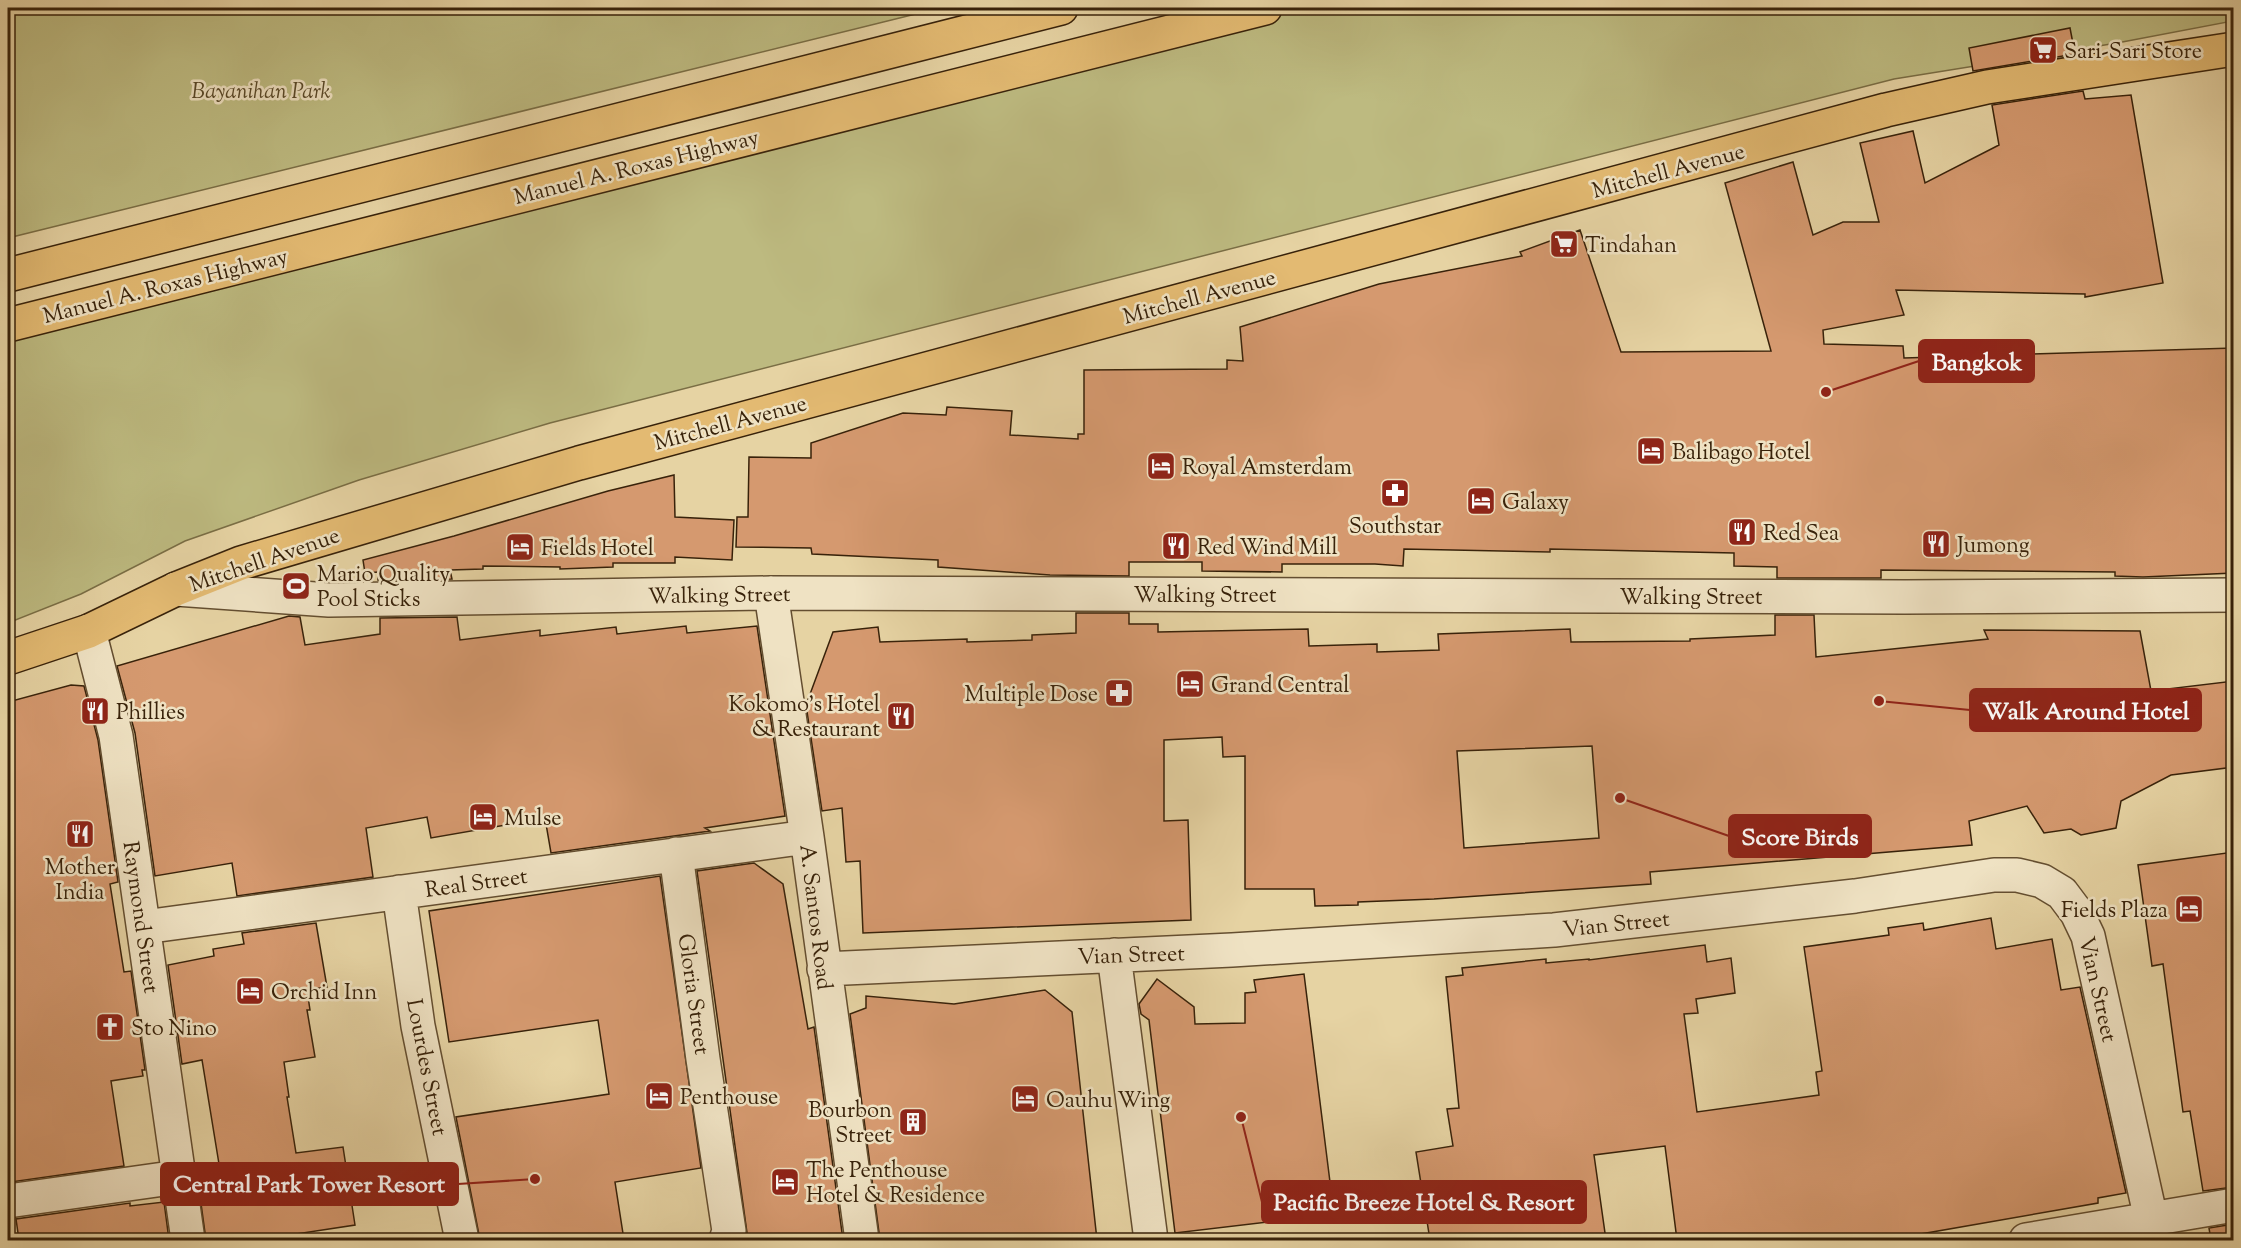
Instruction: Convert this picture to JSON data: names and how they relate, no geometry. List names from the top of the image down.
{
  "streets": {
    "main road": ["Manuel A. Roxas Highway", "Mitchell Avenue"],
    "street": [
      "Walking Street",
      "Real Street",
      "Raymond Street",
      "A. Santos Road",
      "Vian Street",
      "Gloria Street",
      "Lourdes Street"
    ]
  },
  "crossings": [
    ["Mitchell Avenue", "Walking Street"],
    ["Mitchell Avenue", "Raymond Street"],
    ["Walking Street", "A. Santos Road"],
    ["Real Street", "Raymond Street"],
    ["Real Street", "A. Santos Road"],
    ["Real Street", "Gloria Street"],
    ["Real Street", "Lourdes Street"],
    ["A. Santos Road", "Vian Street"]
  ],
  "parks": ["Bayanihan Park"],
  "places": {
    "supermarket": ["Sari-Sari Store", "Tindahan"],
    "other": [
      "Bangkok",
      "Walk Around Hotel",
      "Score Birds",
      "Pacific Breeze Hotel & Resort",
      "Central Park Tower Resort"
    ],
    "hotel": [
      "Balibago Hotel",
      "Royal Amsterdam",
      "Galaxy",
      "Fields Hotel",
      "Grand Central",
      "Mulse",
      "Fields Plaza",
      "Orchid Inn",
      "Penthouse",
      "Oauhu Wing",
      "The Penthouse Hotel & Residence"
    ],
    "pharmacy": ["Southstar", "Multiple Dose"],
    "restaurant": [
      "Red Sea",
      "Jumong",
      "Red Wind Mill",
      "Phillies",
      "Kokomo's Hotel & Restaurant",
      "Mother India"
    ],
    "sports": ["Mario Quality Pool Sticks"],
    "church": ["Sto Nino"],
    "building": ["Bourbon Street"]
  }
}
